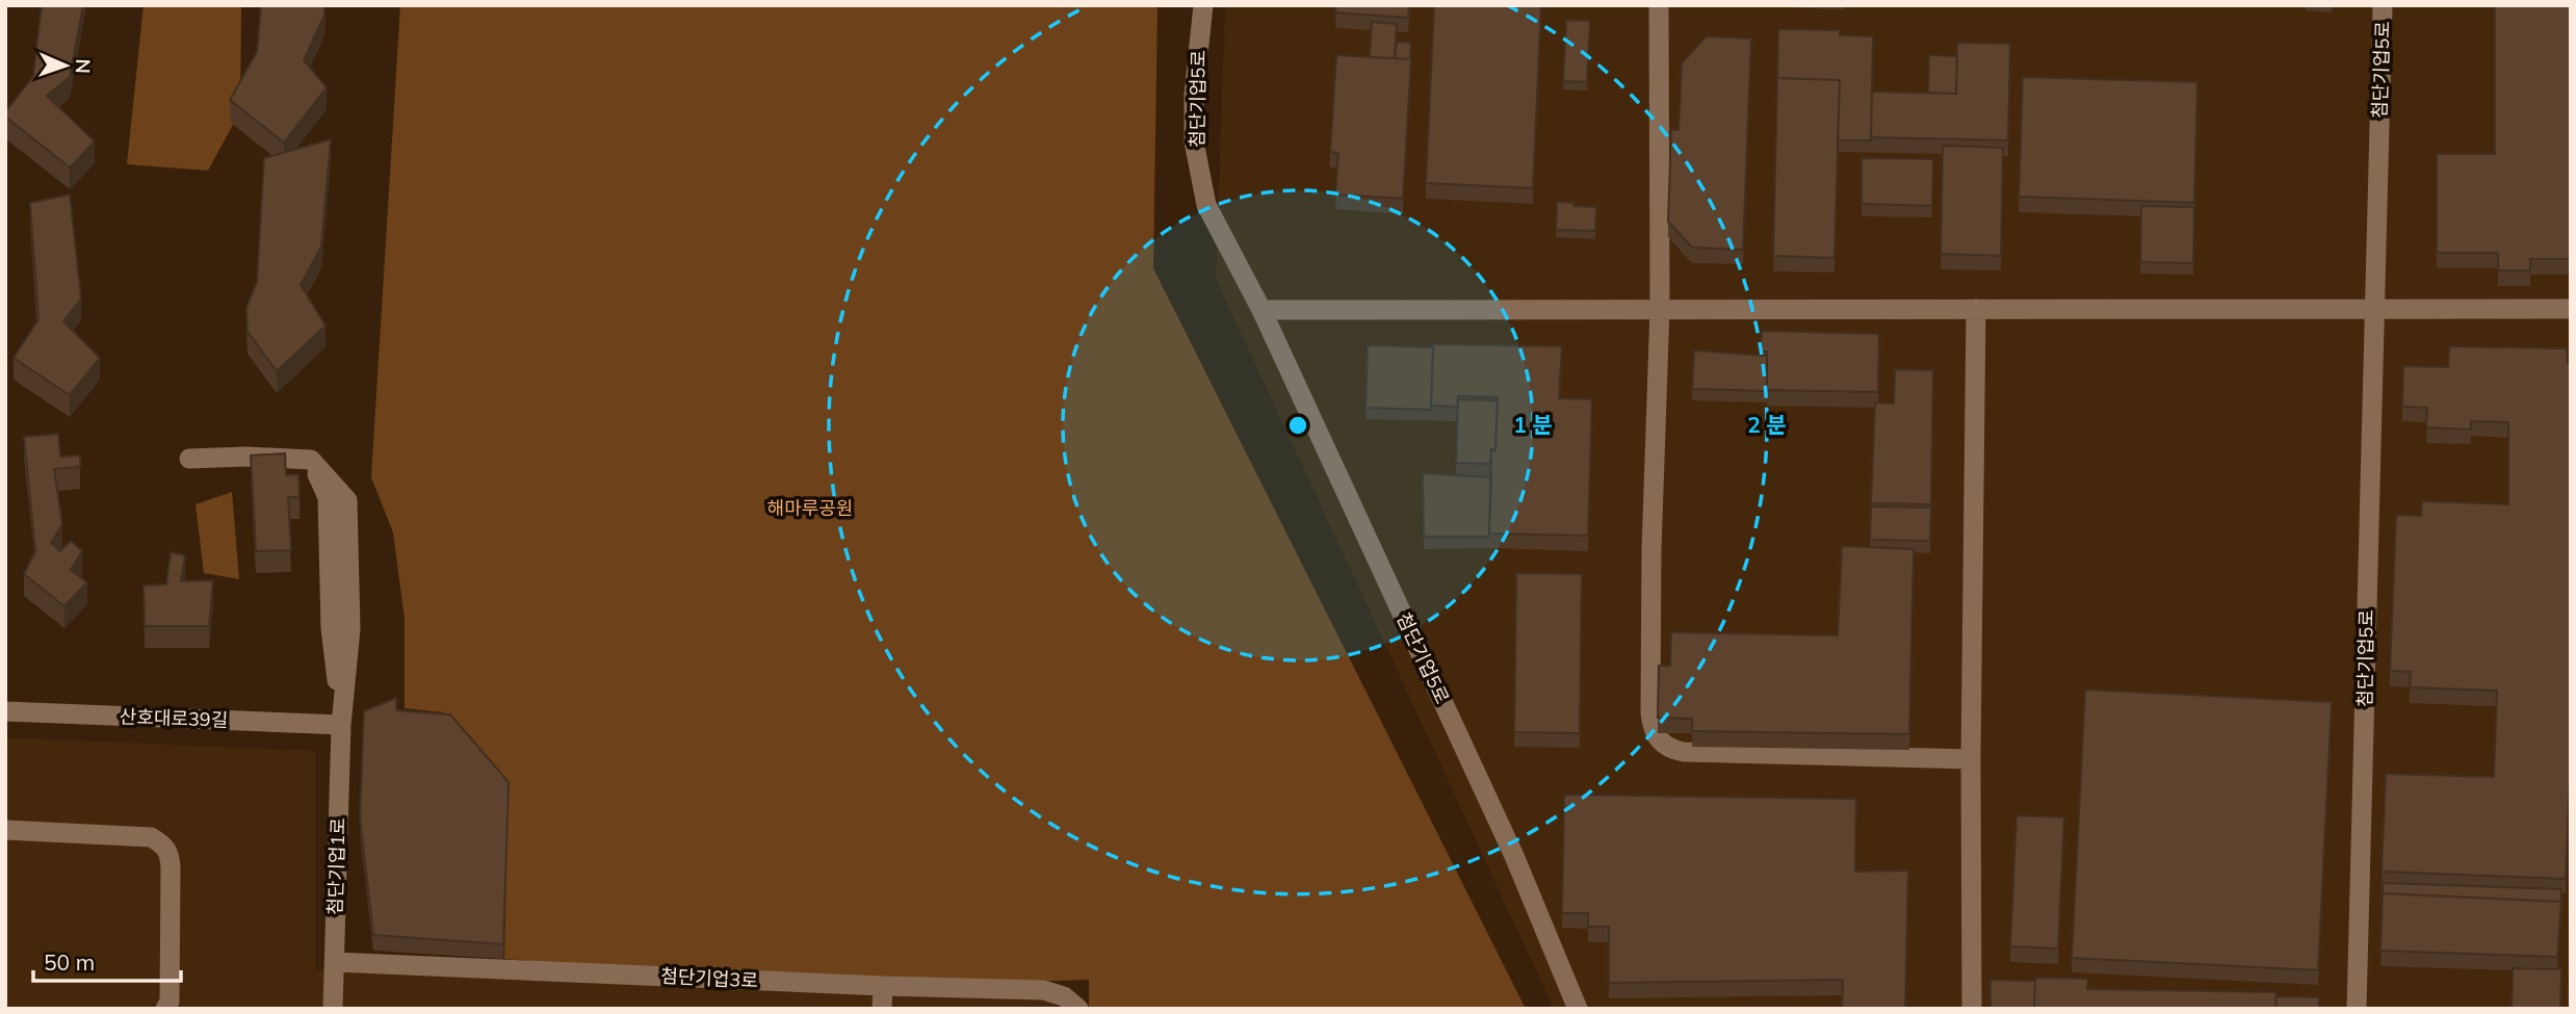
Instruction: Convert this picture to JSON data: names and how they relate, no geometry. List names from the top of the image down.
{
  "streets": {
    "street": [
      "첨단기업5로",
      "산호대로39길",
      "첨단기업1로",
      "첨단기업3로"
    ]
  },
  "crossings": [
    ["산호대로39길", "첨단기업1로"],
    ["첨단기업1로", "첨단기업3로"]
  ],
  "parks": ["해마루공원"],
  "scale_bar": "50 m",
  "north": "right",
  "rings": ["1 분", "2 분"]
}
